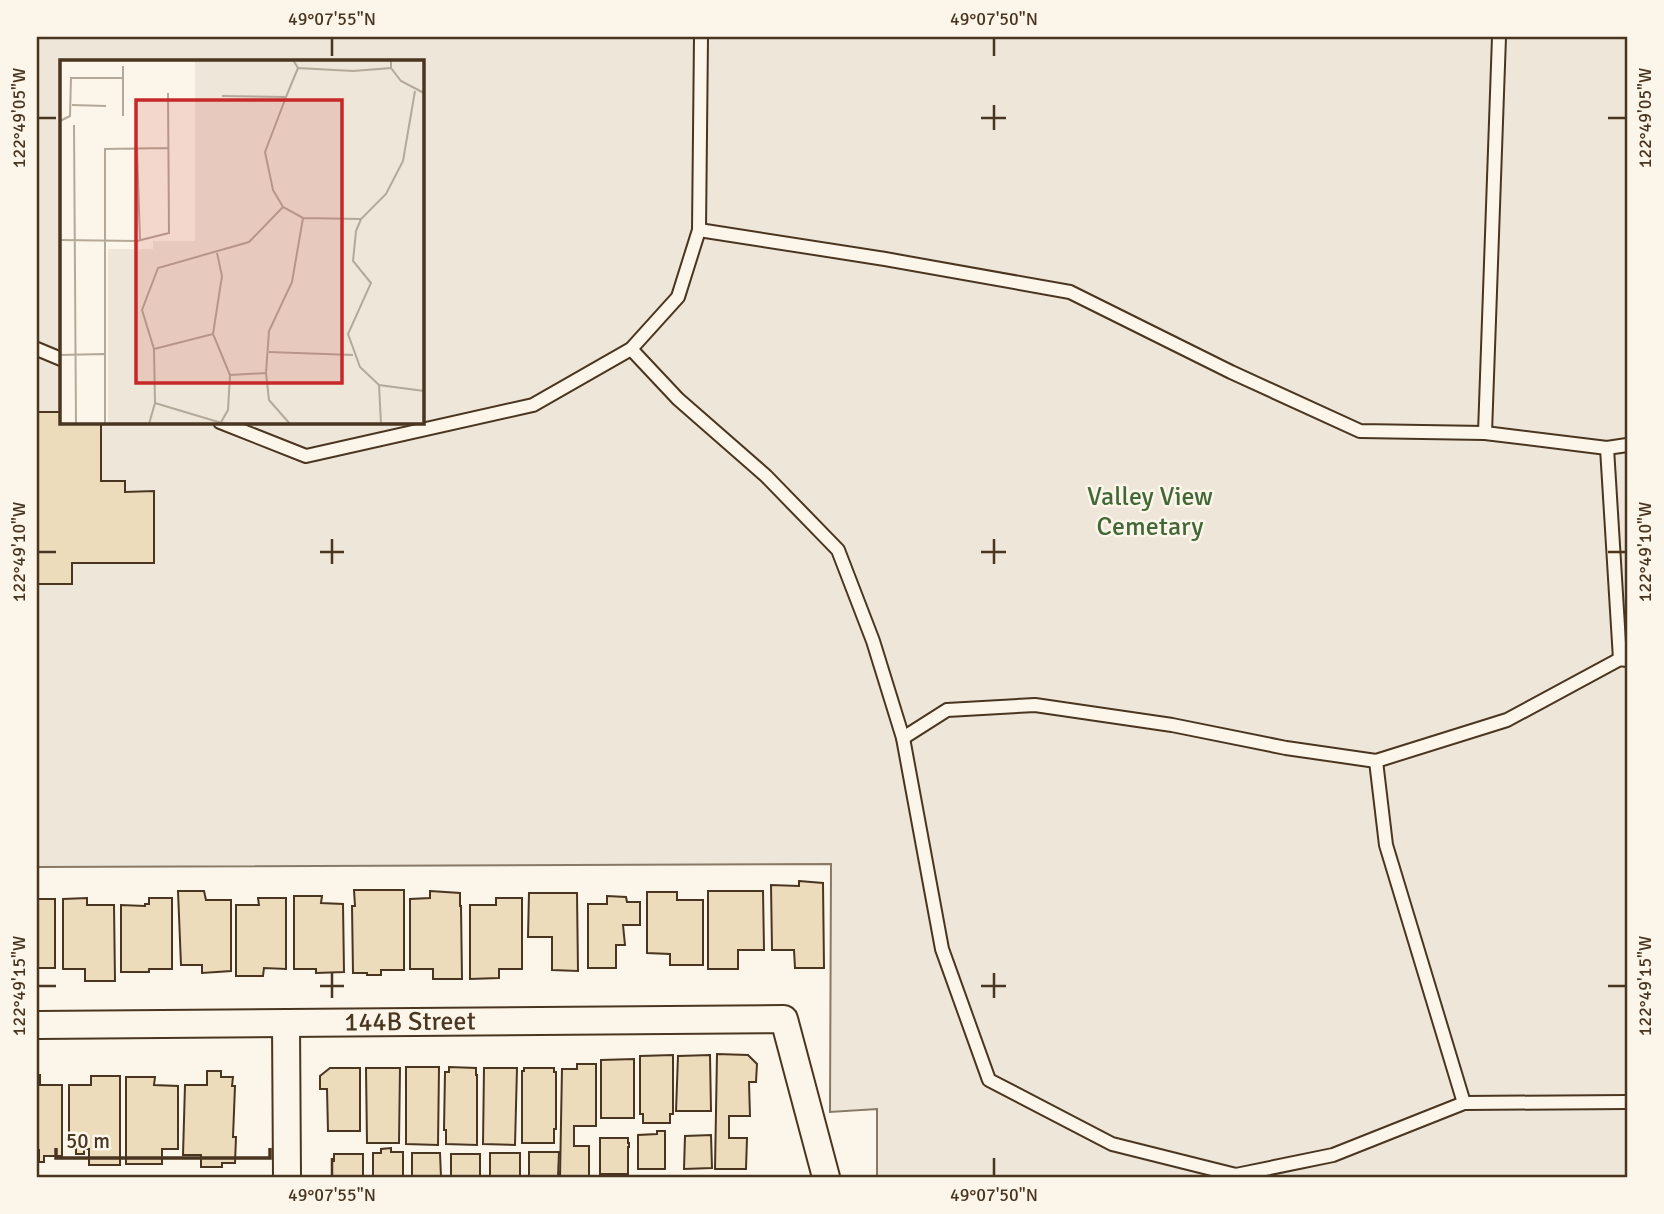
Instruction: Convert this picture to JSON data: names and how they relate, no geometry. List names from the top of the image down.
{
  "streets": {
    "street": ["144B Street"]
  },
  "parks": ["Valley View Cemetary"],
  "scale_bar": "50 m",
  "coordinates": [
    "49°07'55\"N",
    "49°07'50\"N",
    "122°49'05\"W",
    "122°49'10\"W",
    "122°49'15\"W"
  ]
}
